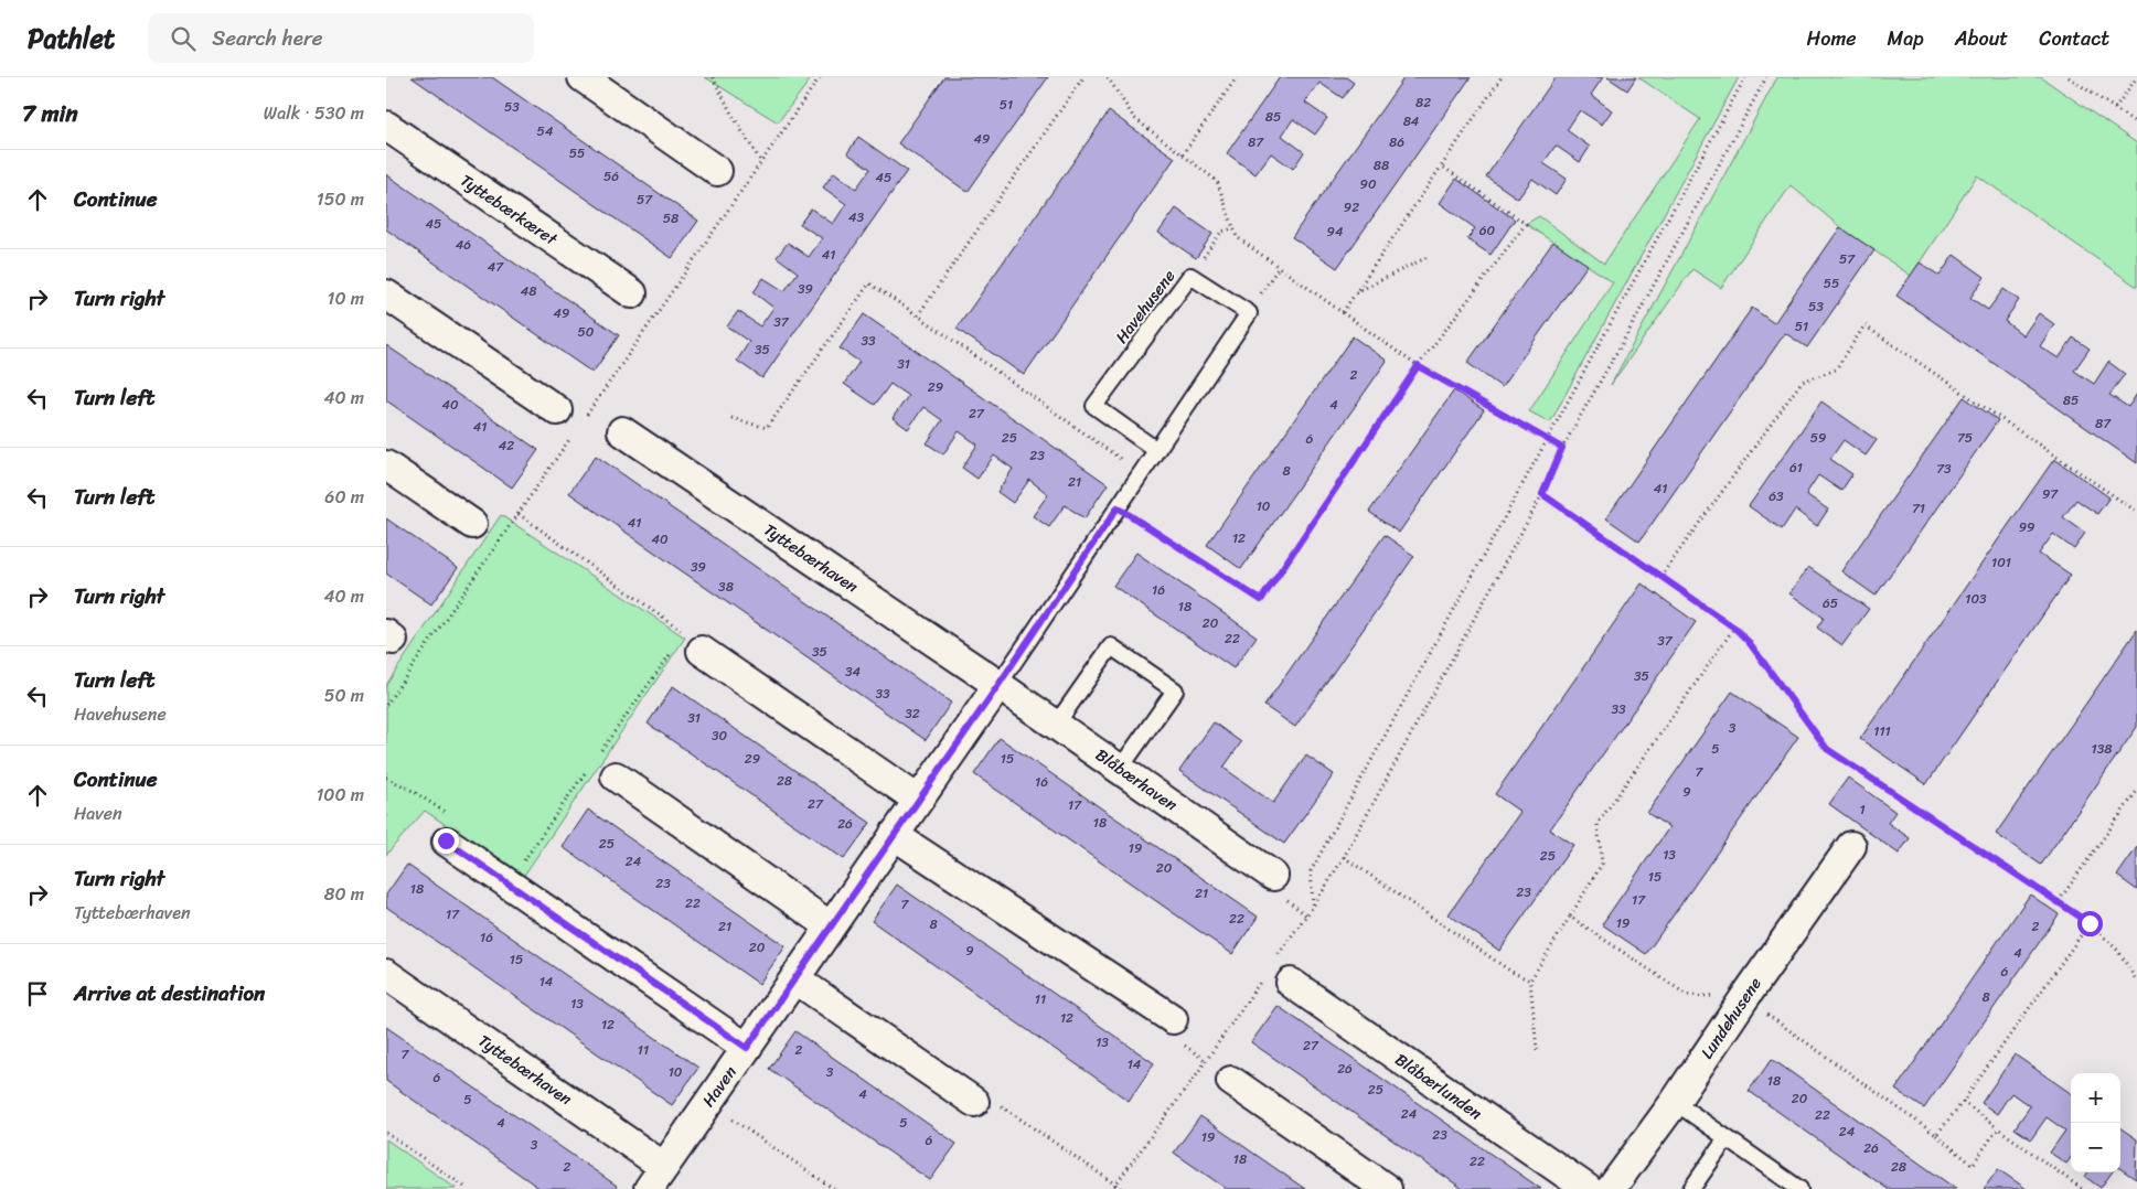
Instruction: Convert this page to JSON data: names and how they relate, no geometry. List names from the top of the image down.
{
  "streets": {
    "street": [
      "Tyttebærkæret",
      "Tyttebærhaven",
      "Blåbærhaven",
      "Lundehusene",
      "Haven",
      "Blåbærlunden"
    ],
    "lane": ["Havehusene"]
  },
  "crossings": [
    ["Tyttebærhaven", "Blåbærhaven"],
    ["Tyttebærhaven", "Haven"],
    ["Blåbærhaven", "Haven"]
  ],
  "house_numbers": [
    "82",
    "51",
    "53",
    "85",
    "84",
    "54",
    "49",
    "87",
    "86",
    "55",
    "88",
    "56",
    "45",
    "90",
    "57",
    "92",
    "43",
    "58",
    "45",
    "60",
    "94",
    "46",
    "41",
    "57",
    "47",
    "55",
    "39",
    "48",
    "53",
    "49",
    "37",
    "51",
    "50",
    "33",
    "35",
    "31",
    "2",
    "29",
    "85",
    "40",
    "4",
    "27",
    "87",
    "41",
    "25",
    "59",
    "75",
    "6",
    "42",
    "23",
    "61",
    "73",
    "8",
    "21",
    "41",
    "97",
    "63",
    "10",
    "71",
    "41",
    "99",
    "12",
    "40",
    "101",
    "39",
    "38",
    "16",
    "103",
    "65",
    "18",
    "20",
    "22",
    "37",
    "35",
    "34",
    "35",
    "33",
    "33",
    "32",
    "31",
    "3",
    "111",
    "30",
    "5",
    "138",
    "29",
    "15",
    "7",
    "28",
    "16",
    "9",
    "27",
    "17",
    "1",
    "18",
    "26",
    "25",
    "19",
    "13",
    "25",
    "24",
    "20",
    "15",
    "23",
    "18",
    "23",
    "21",
    "17",
    "22",
    "7",
    "17",
    "22",
    "19",
    "8",
    "21",
    "2",
    "16",
    "20",
    "9",
    "4",
    "15",
    "6",
    "14",
    "8",
    "11",
    "13",
    "12",
    "12",
    "13",
    "27",
    "11",
    "2",
    "7",
    "14",
    "26",
    "10",
    "3",
    "6",
    "18",
    "25",
    "4",
    "20",
    "5",
    "24",
    "22",
    "4",
    "5",
    "24",
    "23",
    "19",
    "6",
    "3",
    "26",
    "18",
    "22",
    "2",
    "28"
  ],
  "page": {
    "header": "Pathlet",
    "search": "Search here",
    "nav": [
      "Home",
      "Map",
      "About",
      "Contact"
    ],
    "heading": ["7 min", "Walk · 530 m"],
    "list": [
      ["Continue", "150 m"],
      ["Turn right", "10 m"],
      ["Turn left", "40 m"],
      ["Turn left", "60 m"],
      ["Turn right", "40 m"],
      ["Turn left", "Havehusene", "50 m"],
      ["Continue", "Haven", "100 m"],
      ["Turn right", "Tyttebærhaven", "80 m"],
      "Arrive at destination"
    ],
    "map_buttons": ["+", "−"]
  }
}
